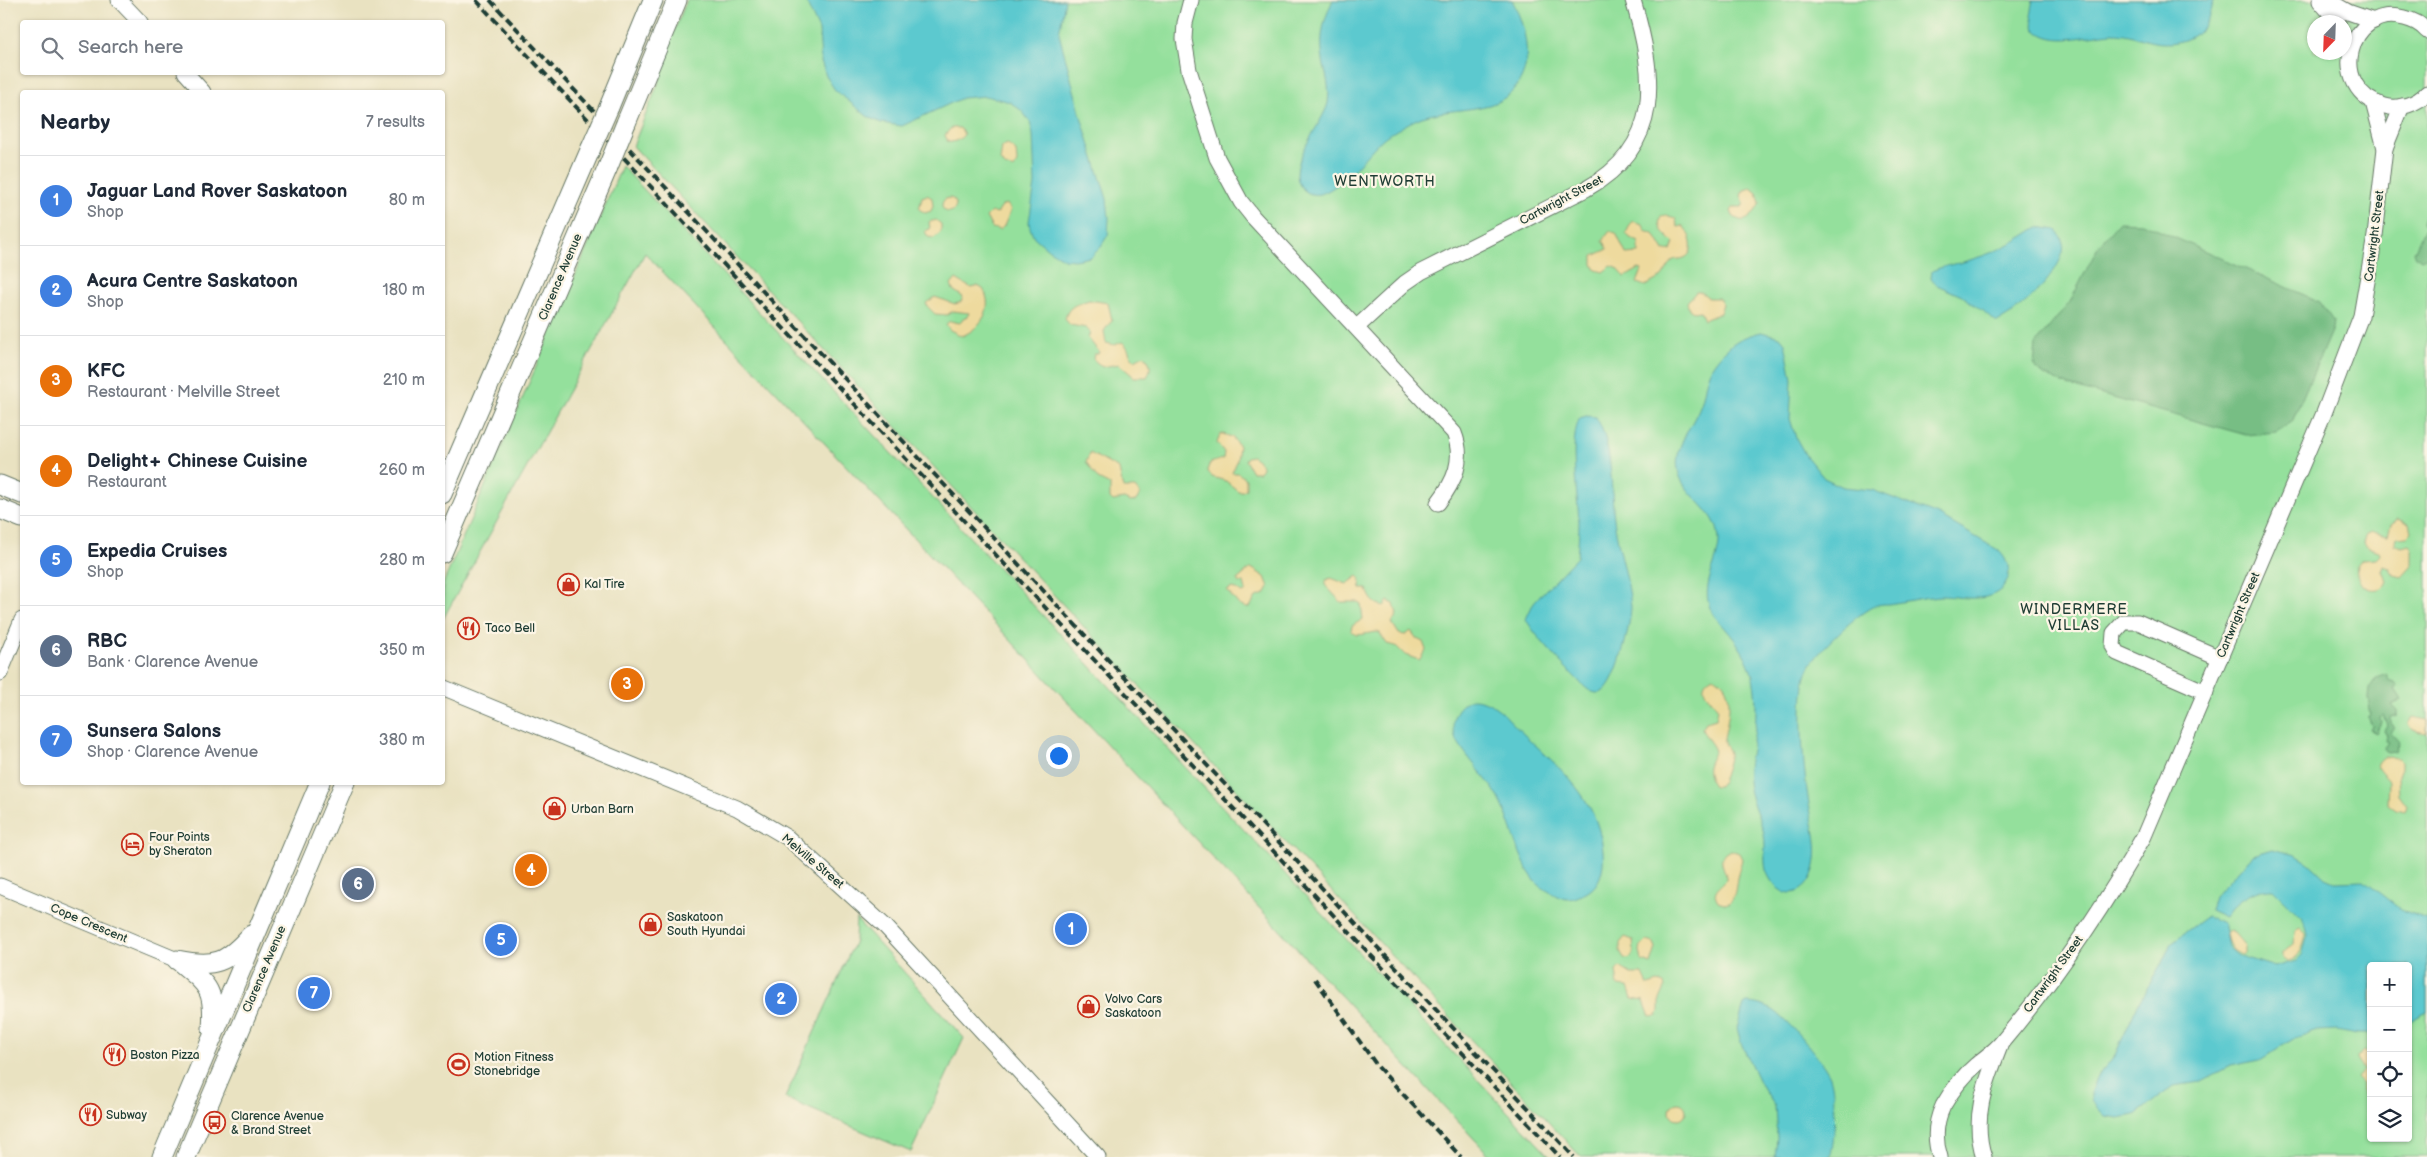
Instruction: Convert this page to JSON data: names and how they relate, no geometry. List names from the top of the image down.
{
  "streets": {
    "main road": ["Clarence Avenue"],
    "street": ["Cartwright Street", "Melville Street", "Cope Crescent"]
  },
  "districts": ["WENTWORTH", "WINDERMERE VILLAS"],
  "places": {
    "shop": [
      "Kal Tire",
      "Urban Barn",
      "Saskatoon South Hyundai",
      "Volvo Cars Saskatoon"
    ],
    "restaurant": ["Taco Bell", "Boston Pizza", "Subway"],
    "hotel": ["Four Points by Sheraton"],
    "sports": ["Motion Fitness Stonebridge"],
    "bus stop": ["Clarence Avenue & Brand Street"]
  },
  "north": "bottom left",
  "page": {
    "search": "Search here",
    "heading": ["Nearby", "7 results"],
    "list": [
      {
        "mark": "1",
        "name": "Jaguar Land Rover Saskatoon",
        "note": "Shop",
        "value": "80 m"
      },
      {
        "mark": "2",
        "name": "Acura Centre Saskatoon",
        "note": "Shop",
        "value": "180 m"
      },
      {
        "mark": "3",
        "name": "KFC",
        "note": "Restaurant · Melville Street",
        "value": "210 m"
      },
      {
        "mark": "4",
        "name": "Delight+ Chinese Cuisine",
        "note": "Restaurant",
        "value": "260 m"
      },
      {
        "mark": "5",
        "name": "Expedia Cruises",
        "note": "Shop",
        "value": "280 m"
      },
      {
        "mark": "6",
        "name": "RBC",
        "note": "Bank · Clarence Avenue",
        "value": "350 m"
      },
      {
        "mark": "7",
        "name": "Sunsera Salons",
        "note": "Shop · Clarence Avenue",
        "value": "380 m"
      }
    ],
    "pins": [
      "3",
      "4",
      "6",
      "1",
      "5",
      "7",
      "2"
    ],
    "map_buttons": ["+", "−"]
  }
}
